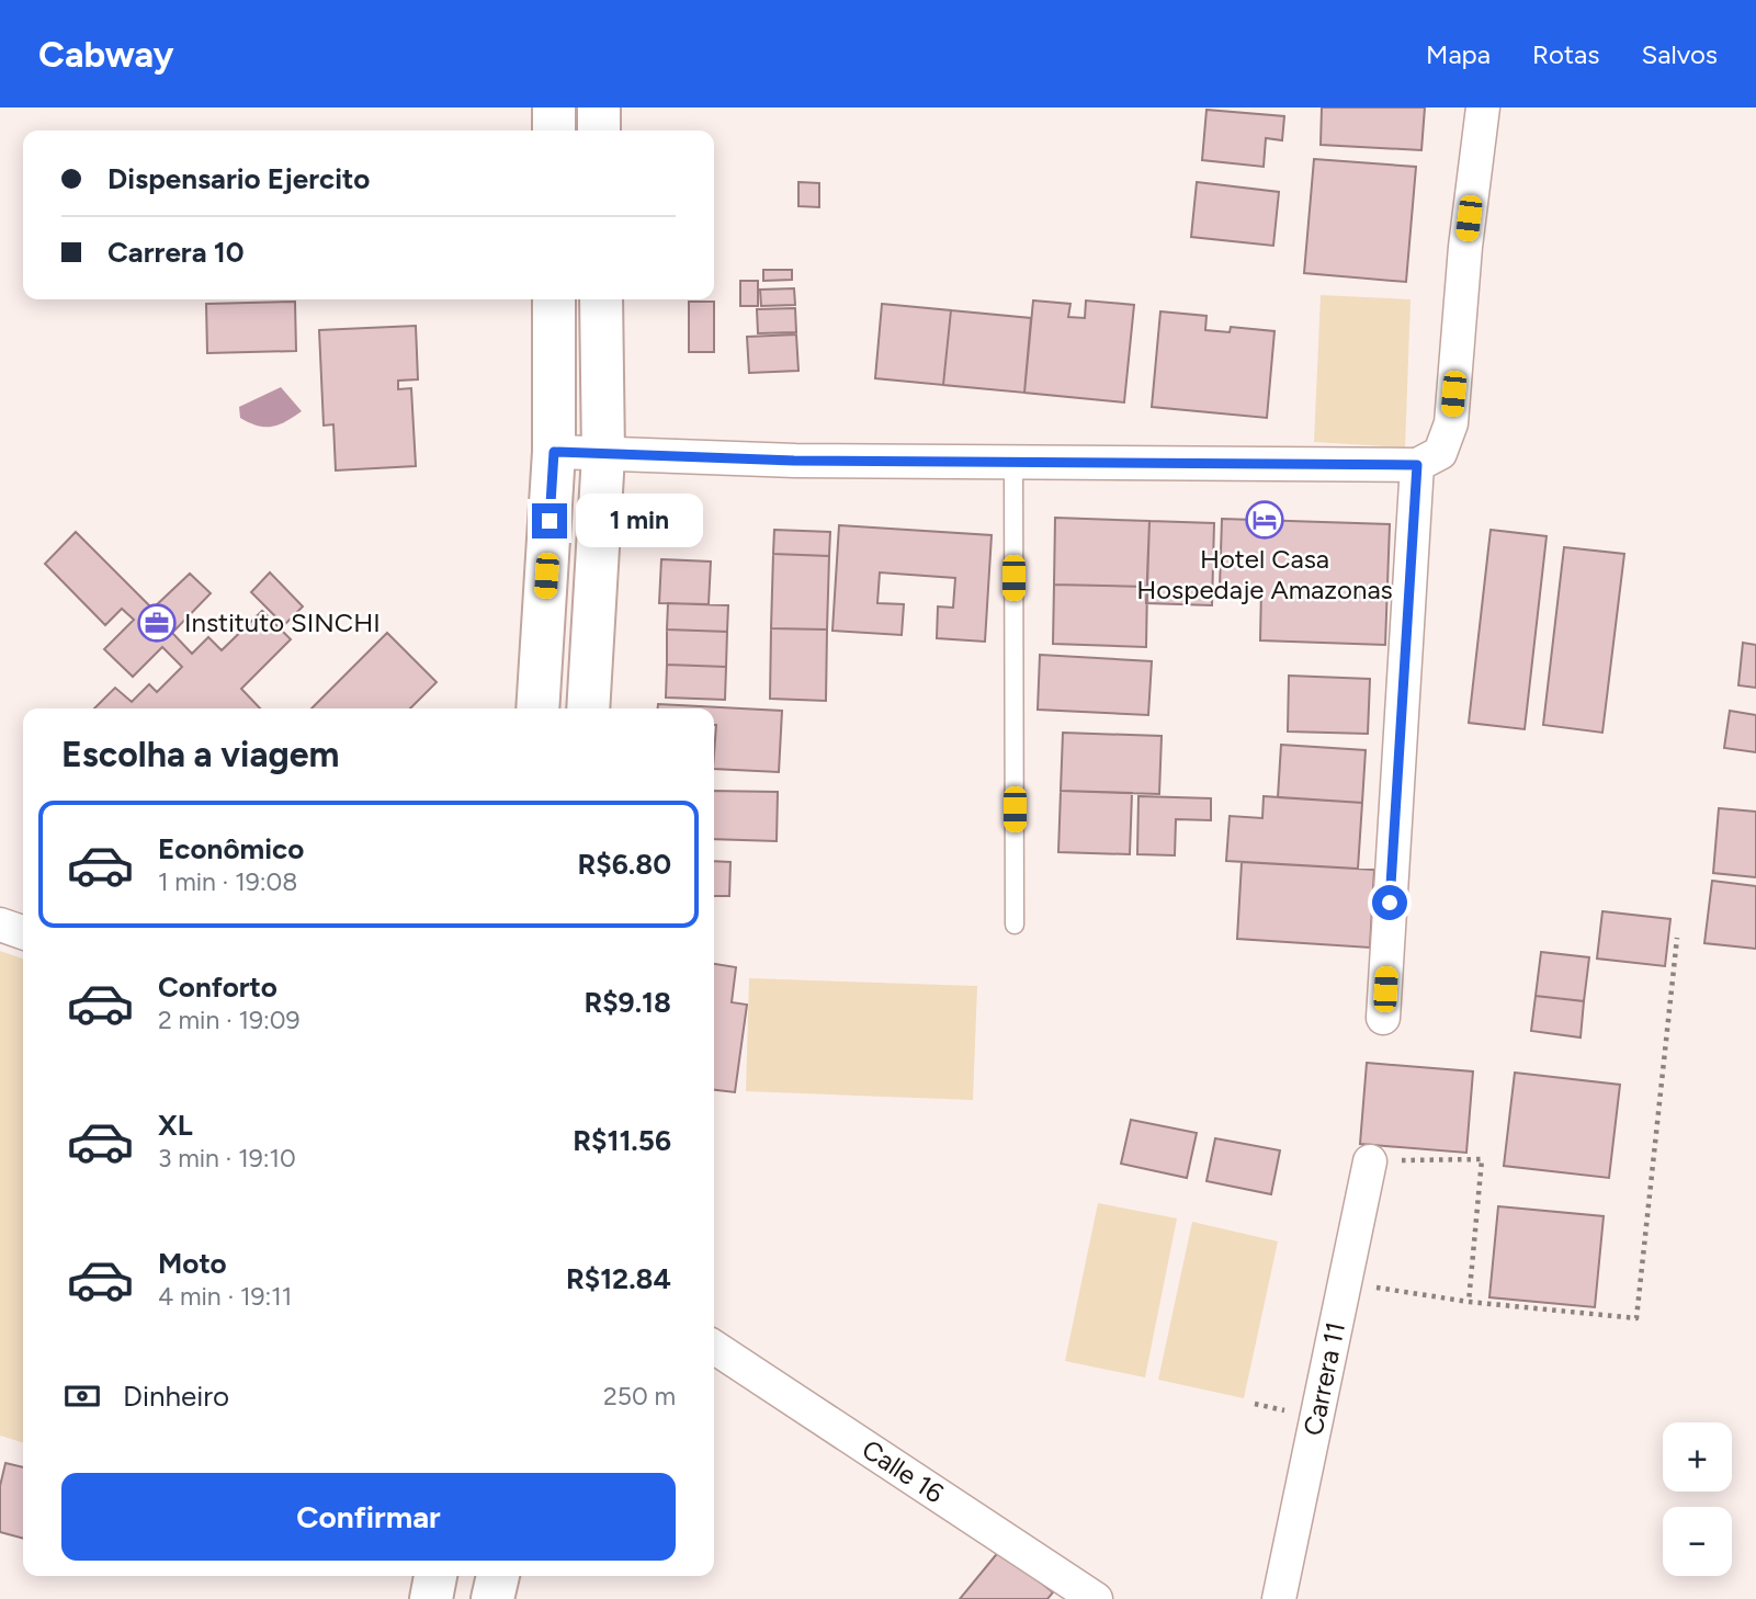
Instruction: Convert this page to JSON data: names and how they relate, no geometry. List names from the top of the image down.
{
  "streets": {
    "street": ["Carrera 11", "Calle 16"]
  },
  "places": {
    "hotel": ["Hotel Casa Hospedaje Amazonas"],
    "office": ["Instituto SINCHI"]
  },
  "page": {
    "header": "Cabway",
    "nav": ["Mapa", "Rotas", "Salvos"],
    "banner": ["Dispensario Ejercito", "Carrera 10"],
    "bubble": "1 min",
    "heading": "Escolha a viagem",
    "list": [
      {
        "name": "Econômico",
        "note": "1 min · 19:08",
        "value": "R$6.80"
      },
      {
        "name": "Conforto",
        "note": "2 min · 19:09",
        "value": "R$9.18"
      },
      {
        "name": "XL",
        "note": "3 min · 19:10",
        "value": "R$11.56"
      },
      {
        "name": "Moto",
        "note": "4 min · 19:11",
        "value": "R$12.84"
      }
    ],
    "pay": ["Dinheiro", "250 m"],
    "map_buttons": ["+", "−"],
    "buttons": "Confirmar"
  }
}
